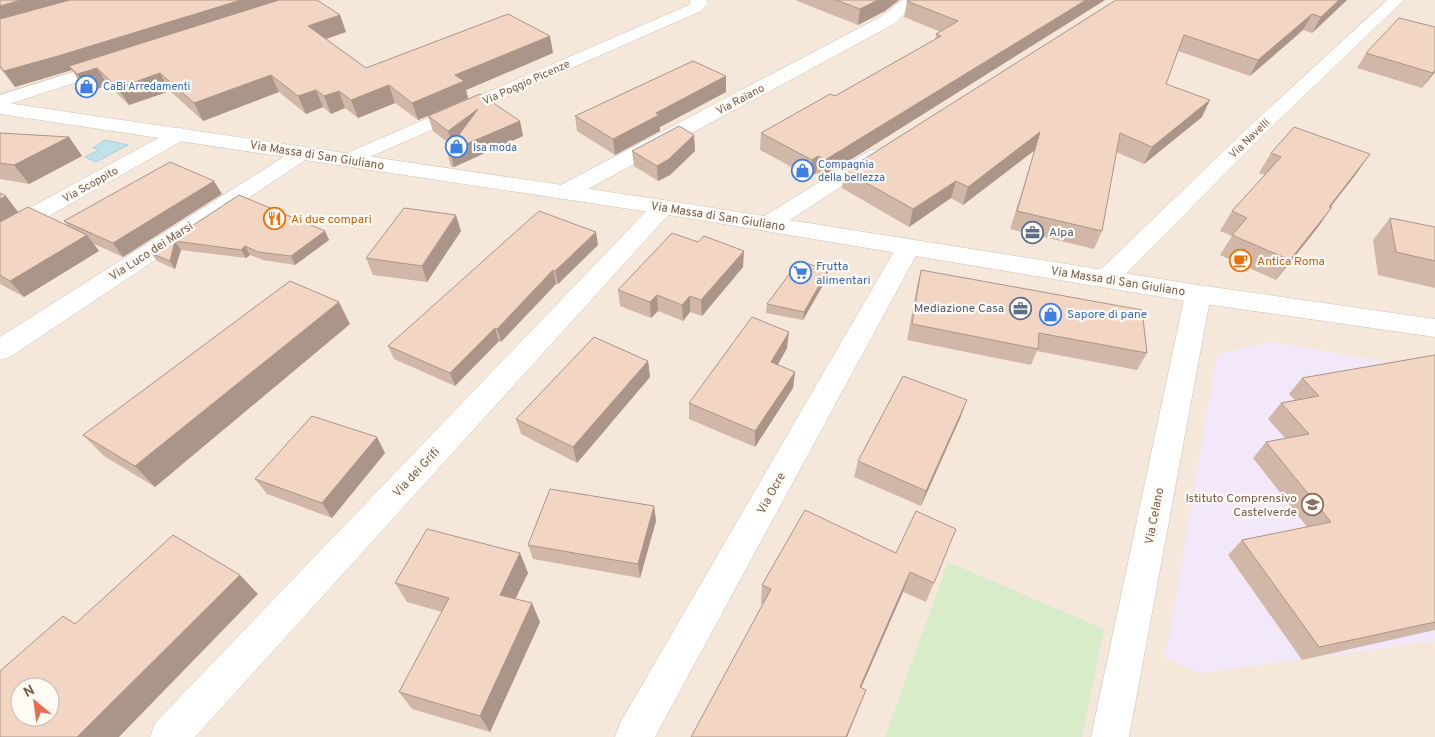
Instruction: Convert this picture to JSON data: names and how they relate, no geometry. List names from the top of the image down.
{
  "streets": {
    "street": [
      "Via Poggio Picenze",
      "Via Raiano",
      "Via Navelli",
      "Via Massa di San Giuliano",
      "Via Scoppito",
      "Via Luco dei Marsi",
      "Via dei Grifi",
      "Via Ocre",
      "Via Celano"
    ]
  },
  "crossings": [
    ["Via Poggio Picenze", "Via Massa di San Giuliano"],
    ["Via Raiano", "Via Massa di San Giuliano"],
    ["Via Navelli", "Via Massa di San Giuliano"],
    ["Via Massa di San Giuliano", "Via Scoppito"],
    ["Via Massa di San Giuliano", "Via Luco dei Marsi"],
    ["Via Massa di San Giuliano", "Via dei Grifi"],
    ["Via Massa di San Giuliano", "Via Ocre"],
    ["Via Massa di San Giuliano", "Via Celano"]
  ],
  "places": {
    "shop": [
      "CaBi Arredamenti",
      "Isa moda",
      "Compagnia della bellezza",
      "Sapore di pane"
    ],
    "restaurant": ["Ai due compari"],
    "office": ["Alpa", "Mediazione Casa"],
    "cafe": ["Antica Roma"],
    "supermarket": ["Frutta alimentari"],
    "school or university": ["Istituto Comprensivo Castelverde"]
  },
  "north": "top left"
}
